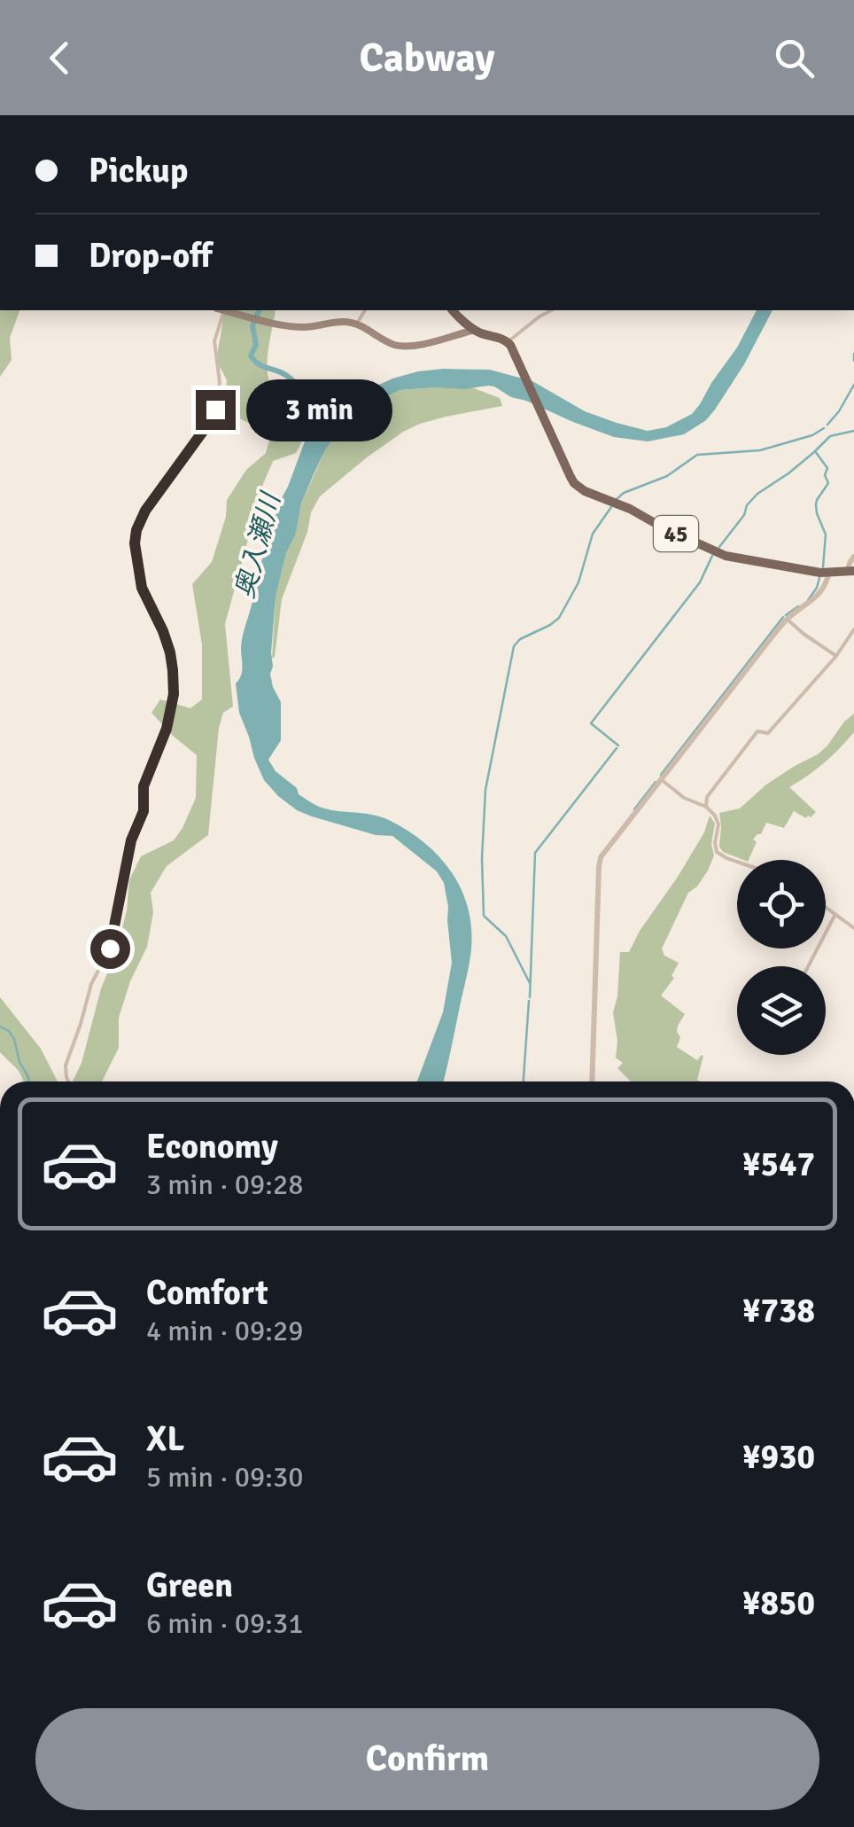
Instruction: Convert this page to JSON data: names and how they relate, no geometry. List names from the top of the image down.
{
  "streets": {
    "main road": ["45"]
  },
  "water": ["奥入瀬川"],
  "page": {
    "header": "Cabway",
    "banner": ["Pickup", "Drop-off"],
    "bubble": "3 min",
    "list": [
      {
        "name": "Economy",
        "note": "3 min · 09:28",
        "value": "¥547"
      },
      {
        "name": "Comfort",
        "note": "4 min · 09:29",
        "value": "¥738"
      },
      {
        "name": "XL",
        "note": "5 min · 09:30",
        "value": "¥930"
      },
      {
        "name": "Green",
        "note": "6 min · 09:31",
        "value": "¥850"
      }
    ],
    "buttons": "Confirm"
  }
}
